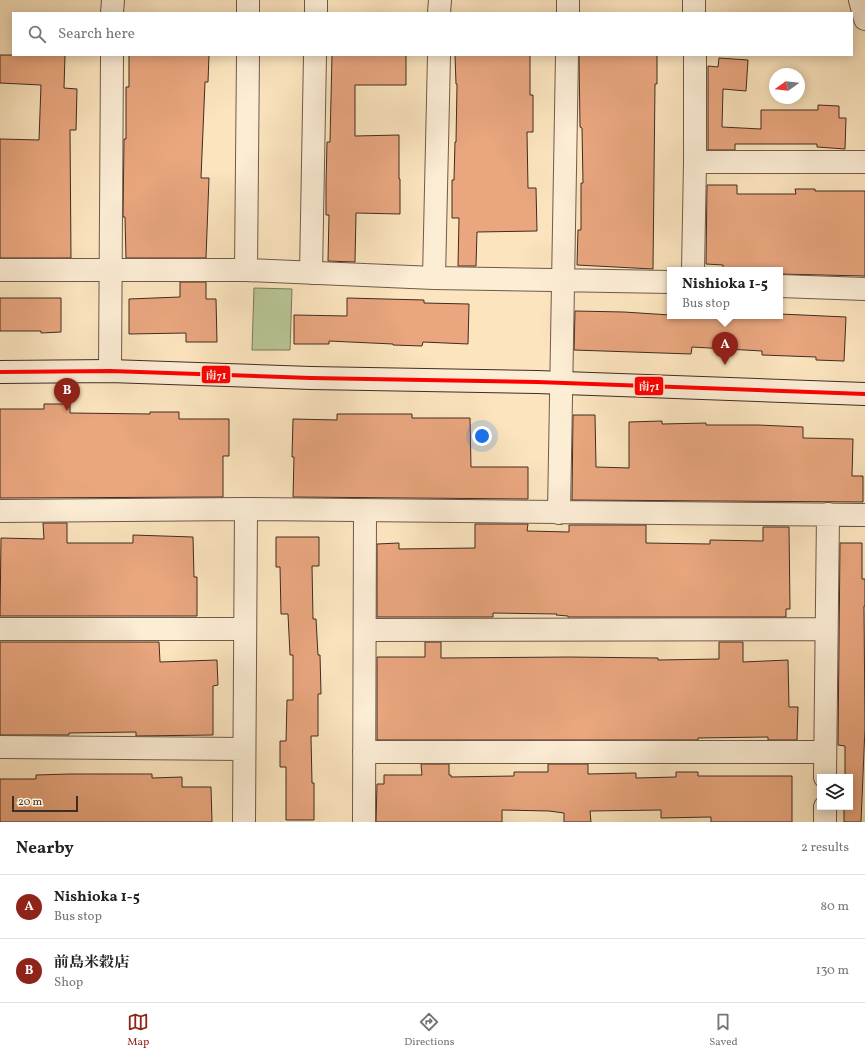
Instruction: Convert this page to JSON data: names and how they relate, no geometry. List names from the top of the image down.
{
  "lines": ["transit line 南71"],
  "scale_bar": "20 m",
  "north": "left",
  "page": {
    "search": "Search here",
    "popup": ["Nishioka 1-5", "Bus stop"],
    "pins": ["A", "B"],
    "scale": "20 m",
    "heading": ["Nearby", "2 results"],
    "list": [
      {
        "mark": "A",
        "name": "Nishioka 1-5",
        "note": "Bus stop",
        "value": "80 m"
      },
      {
        "mark": "B",
        "name": "前島米穀店",
        "note": "Shop",
        "value": "130 m"
      }
    ],
    "nav": ["Map", "Directions", "Saved"]
  }
}
